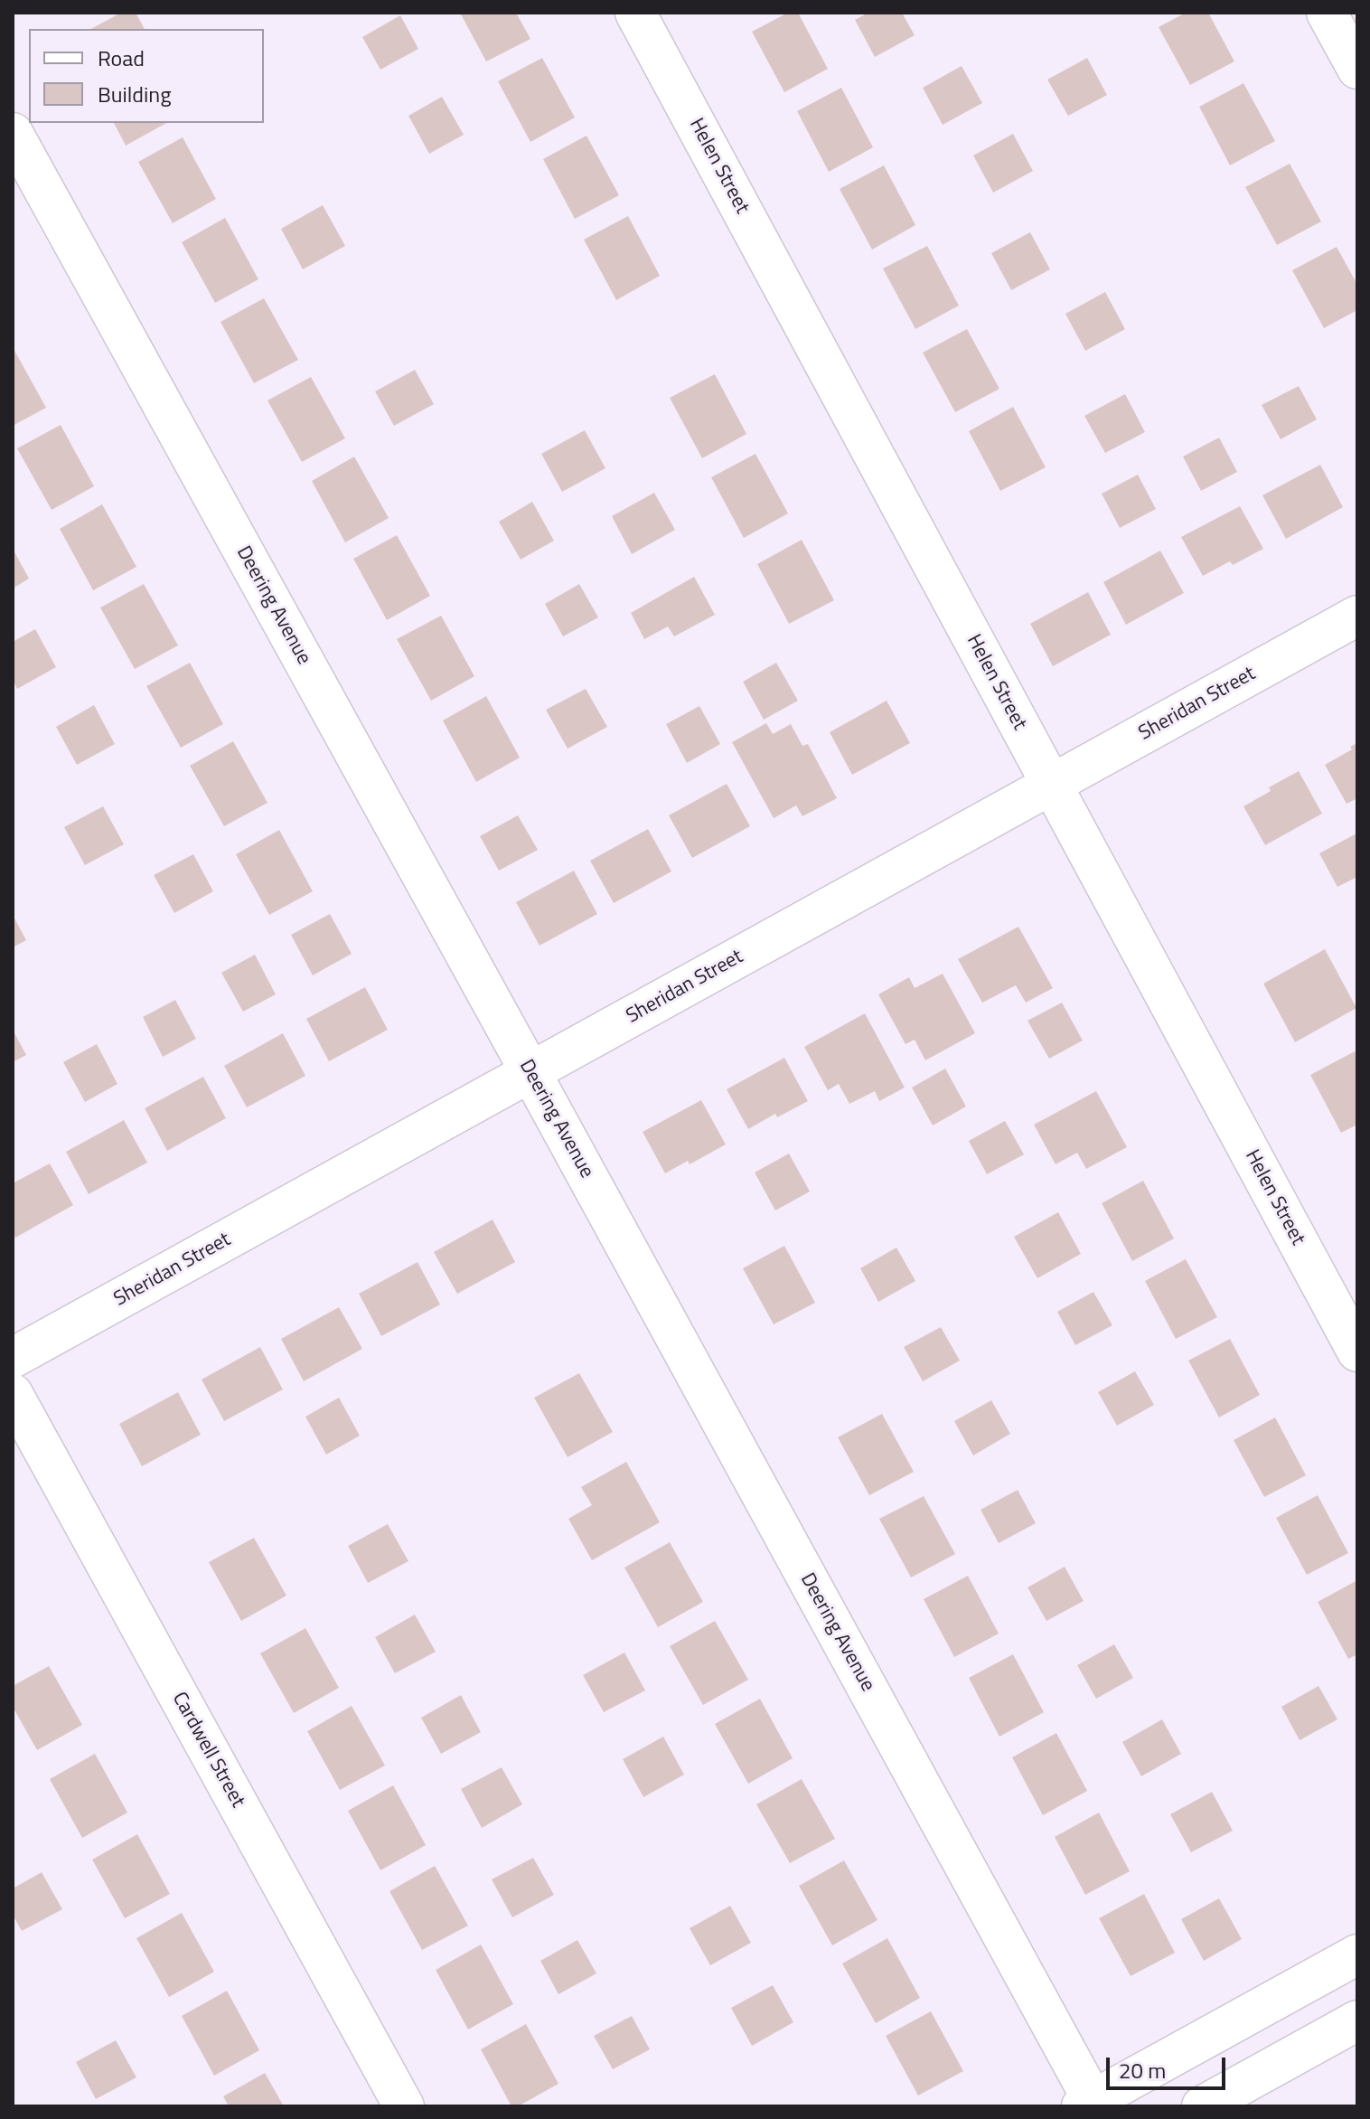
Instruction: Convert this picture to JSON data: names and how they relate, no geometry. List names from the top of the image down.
{
  "streets": {
    "street": [
      "Helen Street",
      "Deering Avenue",
      "Sheridan Street",
      "Cardwell Street"
    ]
  },
  "crossings": [
    ["Helen Street", "Sheridan Street"],
    ["Deering Avenue", "Sheridan Street"]
  ],
  "legend": ["Road", "Building"],
  "scale_bar": "20 m"
}
